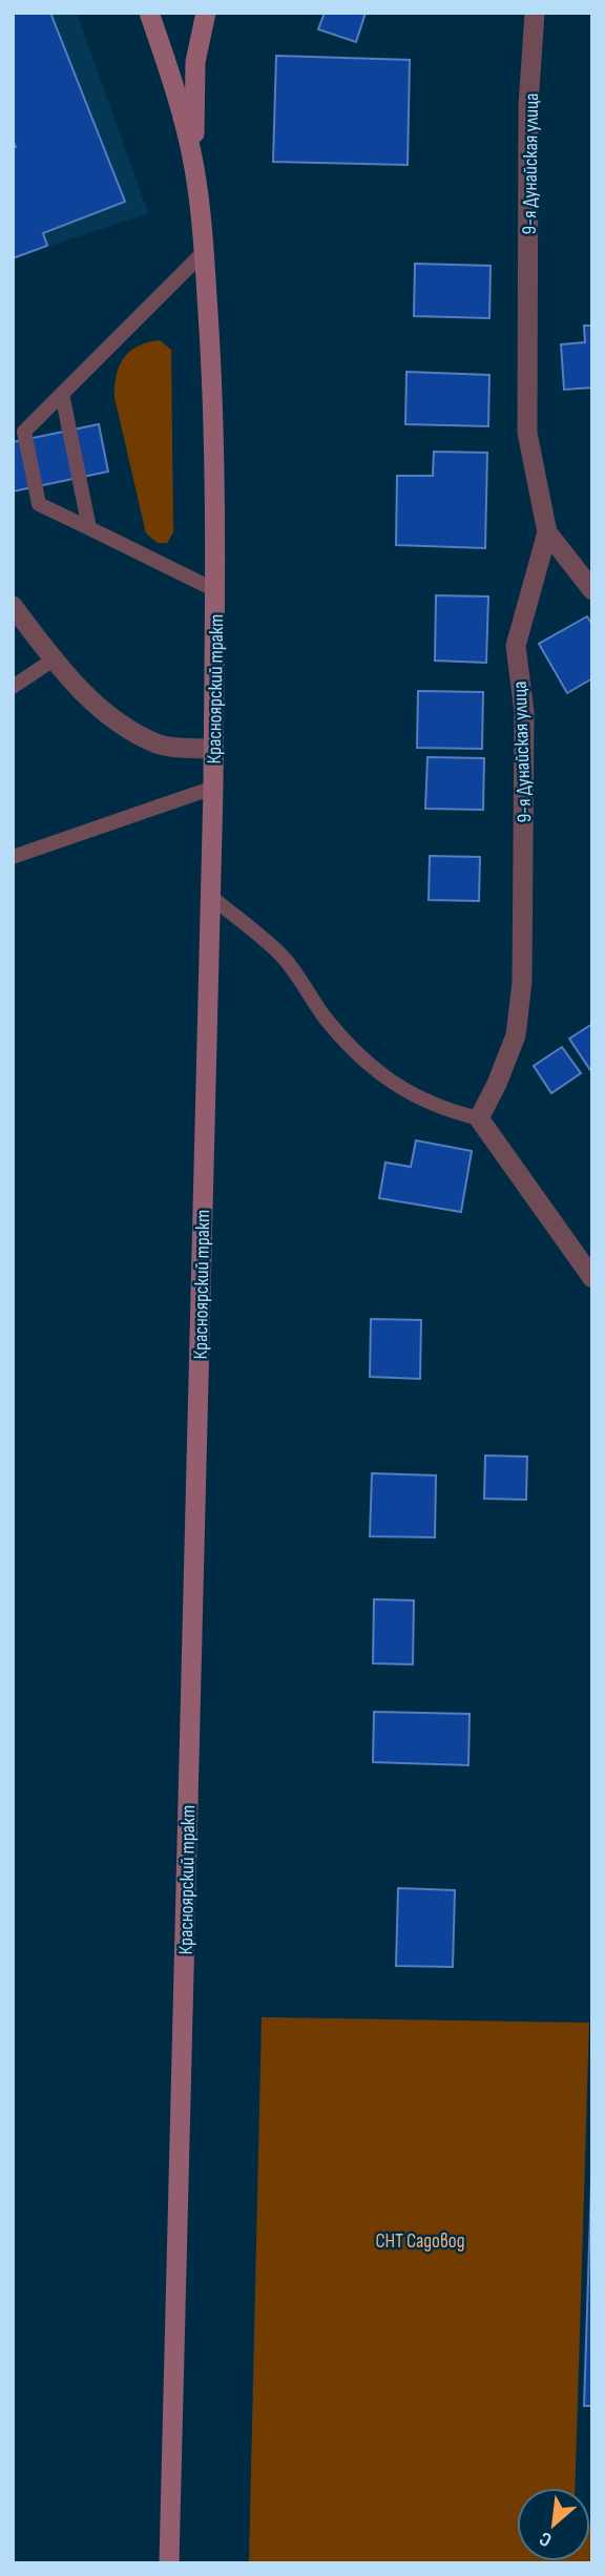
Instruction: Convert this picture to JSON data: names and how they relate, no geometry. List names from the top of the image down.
{
  "streets": {
    "main road": ["Красноярский тракт"],
    "street": ["9-я Дунайская улица"]
  },
  "parks": ["СНТ Садовод"],
  "north": "bottom left"
}
